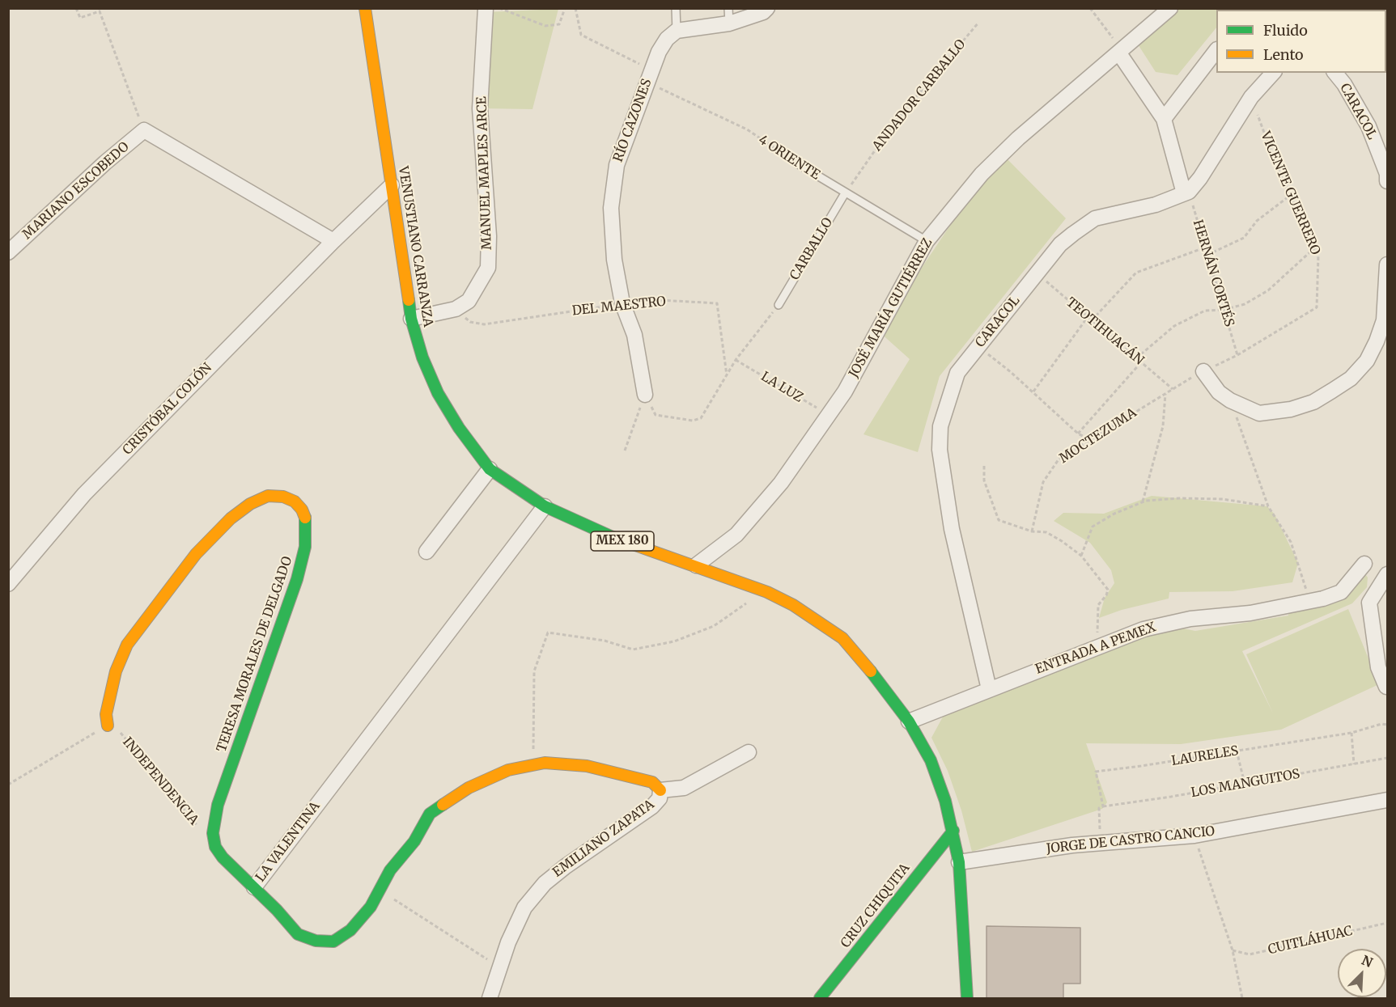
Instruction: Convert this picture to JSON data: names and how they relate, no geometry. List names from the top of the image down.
{
  "streets": {
    "street": [
      "CARACOL",
      "RÍO CAZONES",
      "MANUEL MAPLES ARCE",
      "MARIANO ESCOBEDO",
      "VENUSTIANO CARRANZA",
      "JOSÉ MARÍA GUTIÉRREZ",
      "CRISTÓBAL COLÓN",
      "MEX 180",
      "ENTRADA A PEMEX",
      "TERESA MORALES DE DELGADO",
      "EMILIANO ZAPATA",
      "JORGE DE CASTRO CANCIO",
      "LA VALENTINA",
      "CRUZ CHIQUITA"
    ],
    "lane": ["4 ORIENTE", "CARBALLO"],
    "path": [
      "ANDADOR CARBALLO",
      "VICENTE GUERRERO",
      "HERNÁN CORTÉS",
      "DEL MAESTRO",
      "TEOTIHUACÁN",
      "LA LUZ",
      "MOCTEZUMA",
      "LAURELES",
      "INDEPENDENCIA",
      "LOS MANGUITOS",
      "CUITLÁHUAC"
    ]
  },
  "crossings": [
    ["ANDADOR CARBALLO", "4 ORIENTE"],
    ["ANDADOR CARBALLO", "CARBALLO"],
    ["CARACOL", "HERNÁN CORTÉS"],
    ["CARACOL", "TEOTIHUACÁN"],
    ["CARACOL", "ENTRADA A PEMEX"],
    ["RÍO CAZONES", "4 ORIENTE"],
    ["RÍO CAZONES", "DEL MAESTRO"],
    ["4 ORIENTE", "CARBALLO"],
    ["4 ORIENTE", "JOSÉ MARÍA GUTIÉRREZ"],
    ["MANUEL MAPLES ARCE", "VENUSTIANO CARRANZA"],
    ["MANUEL MAPLES ARCE", "DEL MAESTRO"],
    ["VICENTE GUERRERO", "HERNÁN CORTÉS"],
    ["VICENTE GUERRERO", "MOCTEZUMA"],
    ["VENUSTIANO CARRANZA", "JOSÉ MARÍA GUTIÉRREZ"],
    ["VENUSTIANO CARRANZA", "CRISTÓBAL COLÓN"],
    ["VENUSTIANO CARRANZA", "ENTRADA A PEMEX"],
    ["VENUSTIANO CARRANZA", "JORGE DE CASTRO CANCIO"],
    ["VENUSTIANO CARRANZA", "LA VALENTINA"],
    ["VENUSTIANO CARRANZA", "CRUZ CHIQUITA"],
    ["JOSÉ MARÍA GUTIÉRREZ", "LA LUZ"],
    ["TEOTIHUACÁN", "MOCTEZUMA"],
    ["TERESA MORALES DE DELGADO", "INDEPENDENCIA"],
    ["LAURELES", "LOS MANGUITOS"],
    ["LAURELES", "JORGE DE CASTRO CANCIO"],
    ["EMILIANO ZAPATA", "LA VALENTINA"]
  ],
  "legend": ["Fluido", "Lento"],
  "north": "top right"
}
